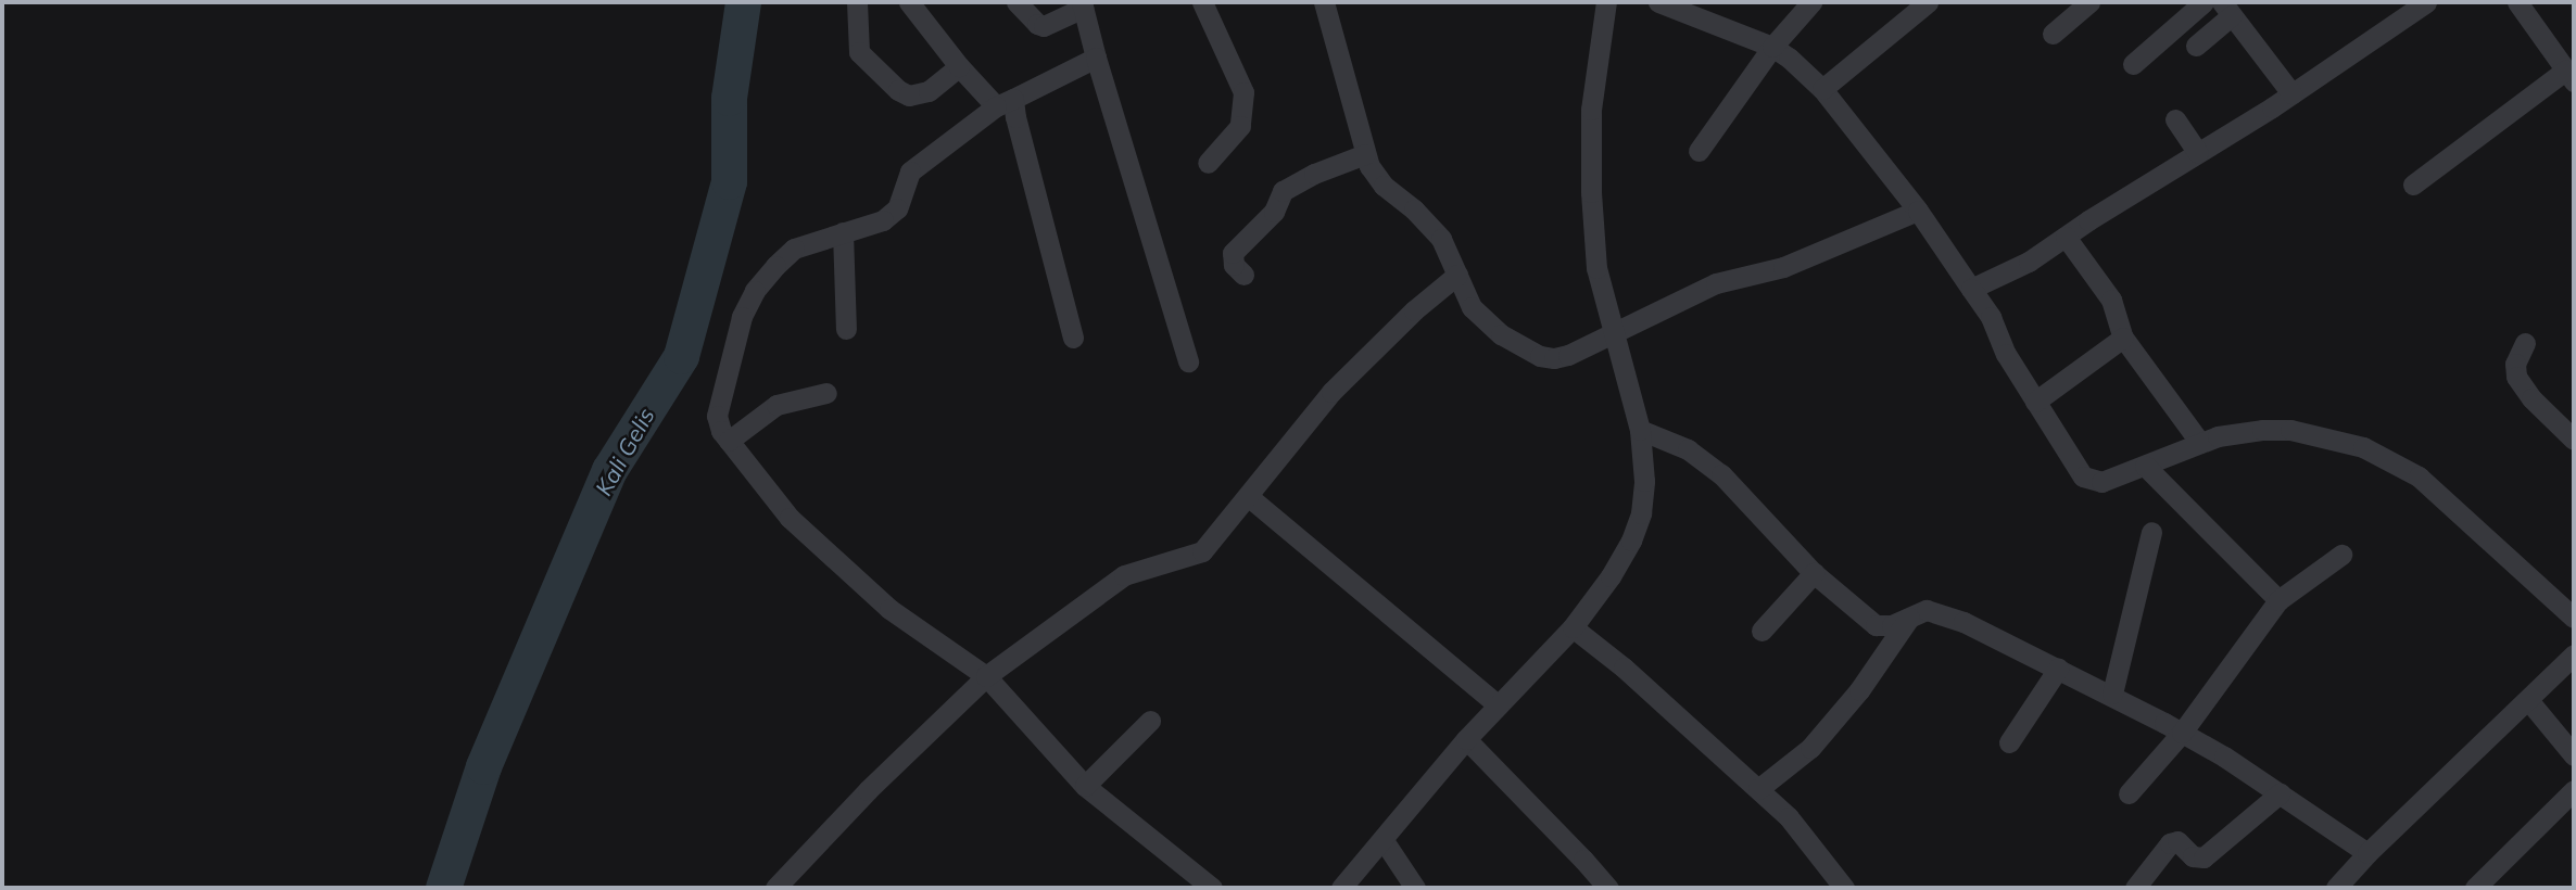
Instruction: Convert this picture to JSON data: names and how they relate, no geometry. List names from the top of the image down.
{
  "water": ["Kali Gelis"]
}
